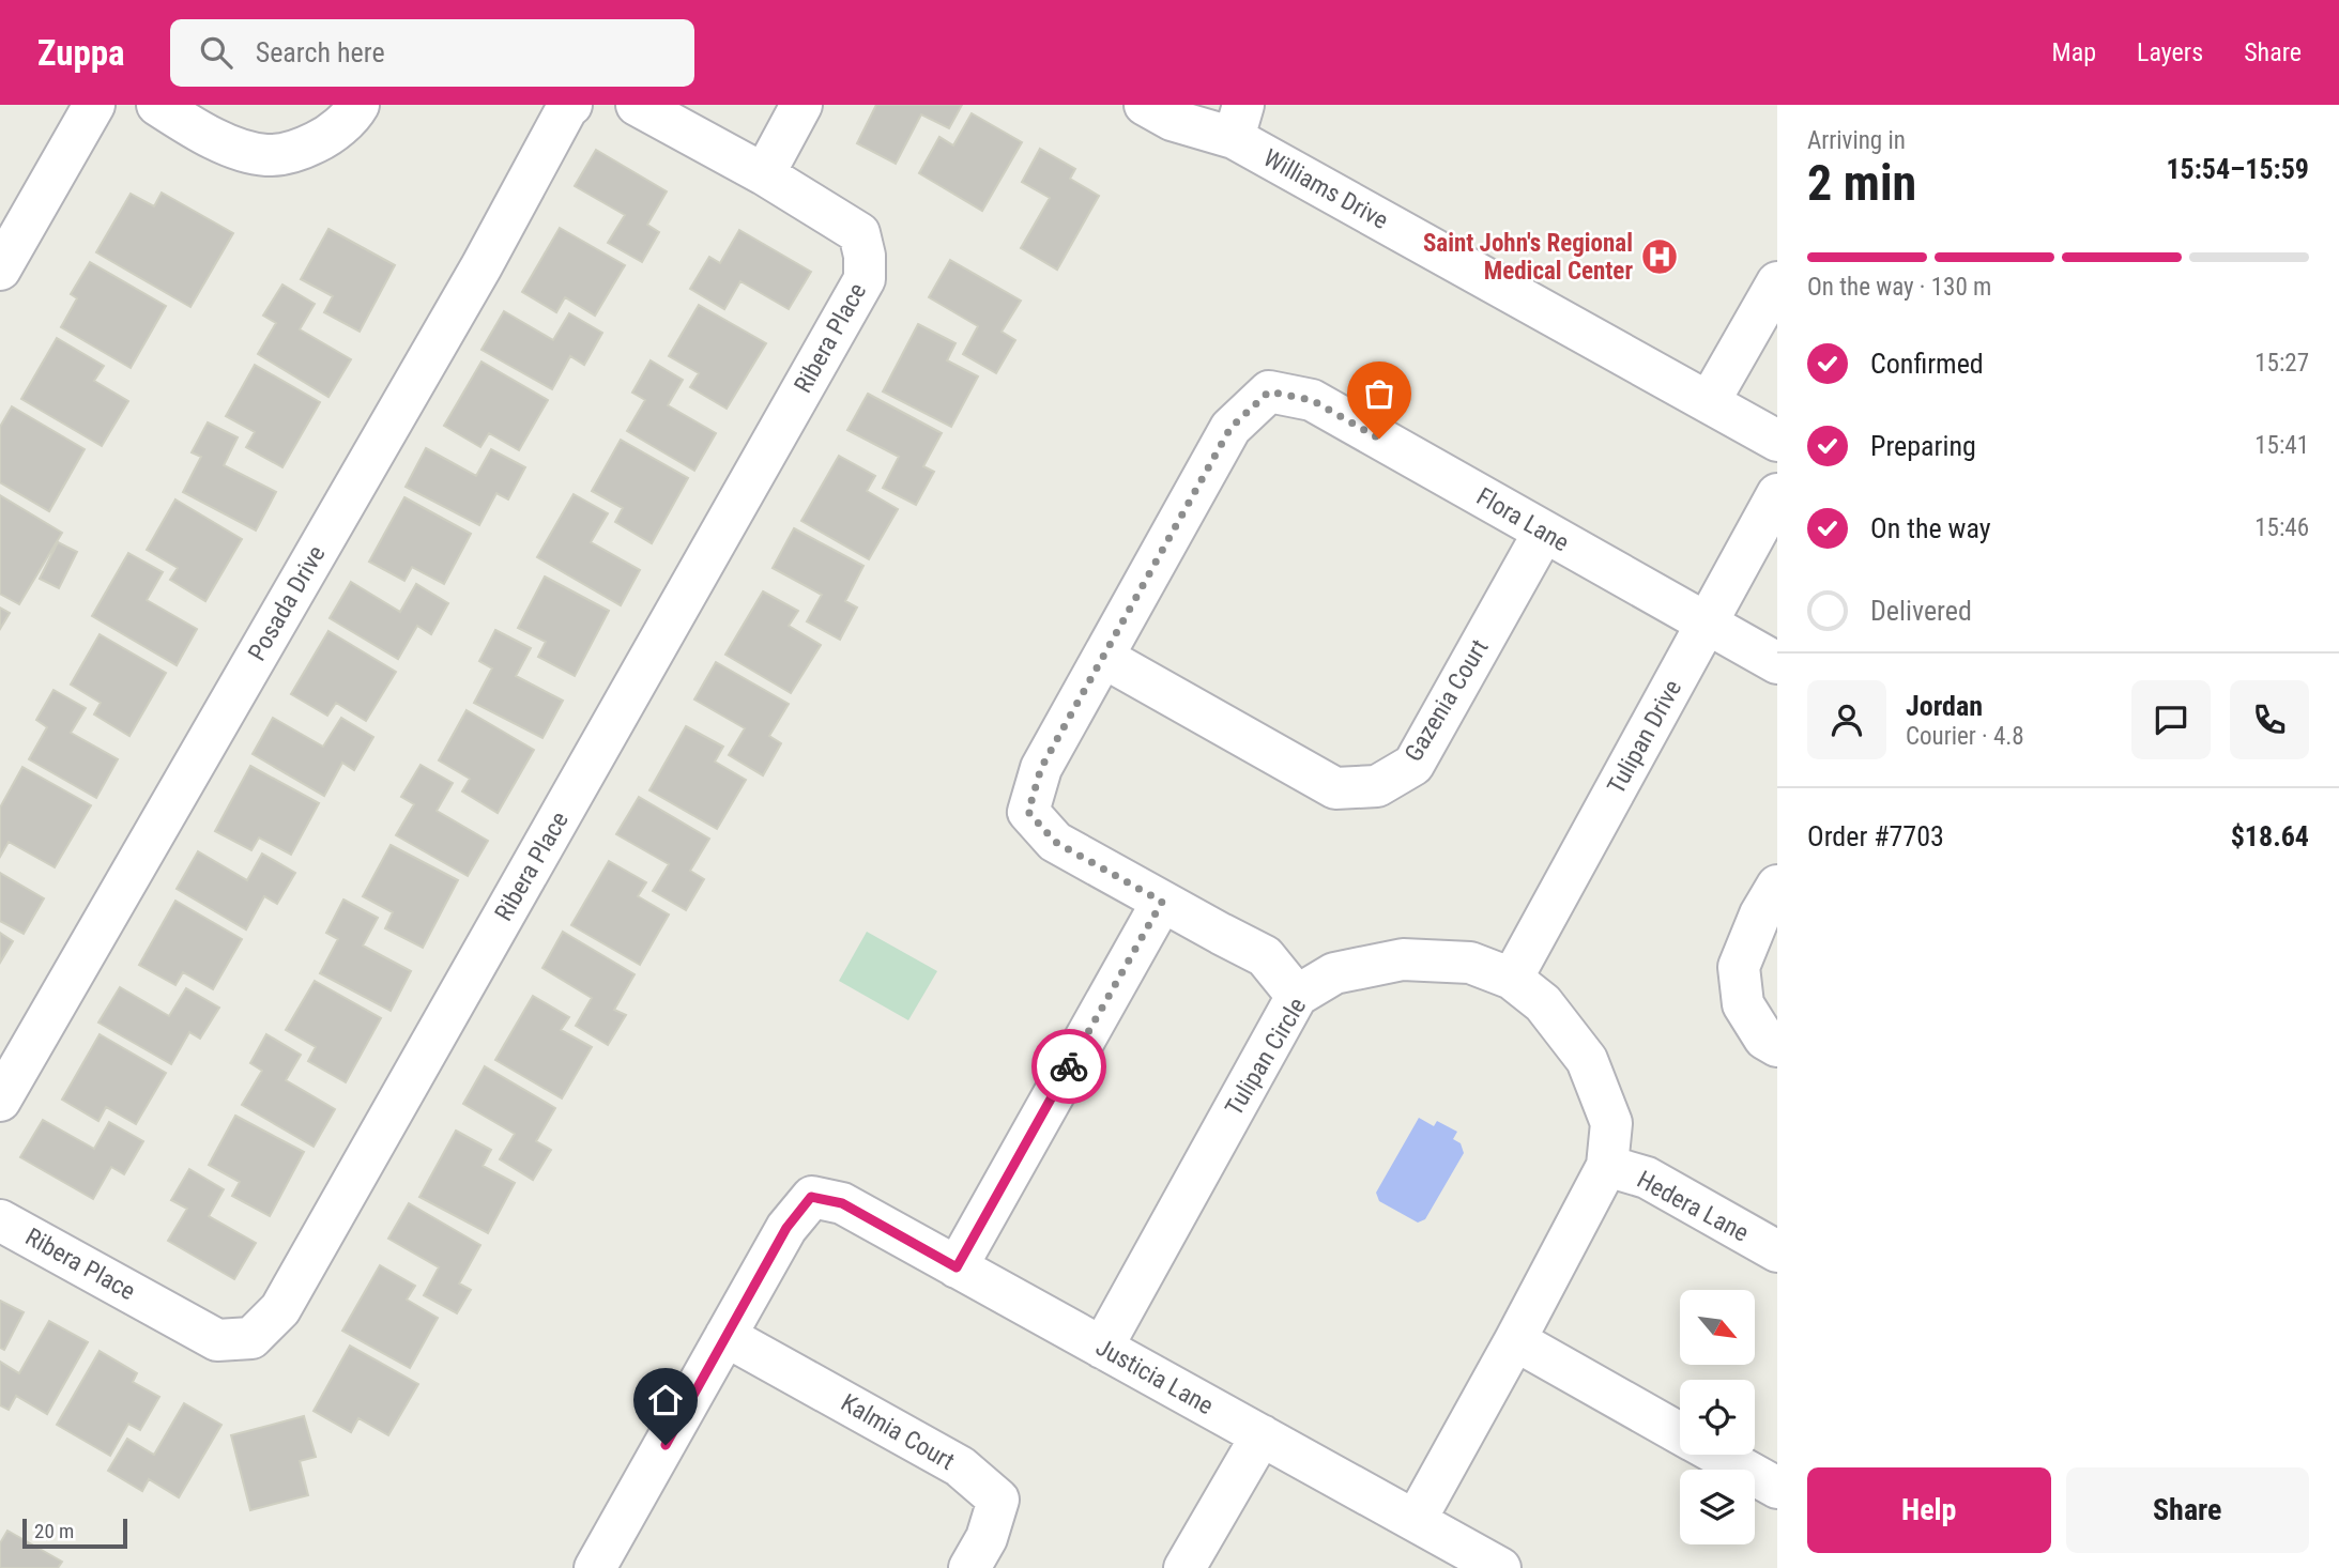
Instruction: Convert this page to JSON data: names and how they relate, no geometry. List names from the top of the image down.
{
  "streets": {
    "street": [
      "Williams Drive",
      "Ribera Place",
      "Flora Lane",
      "Posada Drive",
      "Gazenia Court",
      "Tulipan Drive",
      "Tulipan Circle",
      "Hedera Lane",
      "Justicia Lane",
      "Kalmia Court"
    ]
  },
  "crossings": [
    ["Flora Lane", "Gazenia Court"],
    ["Flora Lane", "Tulipan Drive"],
    ["Tulipan Drive", "Tulipan Circle"],
    ["Tulipan Circle", "Hedera Lane"],
    ["Tulipan Circle", "Justicia Lane"],
    ["Justicia Lane", "Kalmia Court"]
  ],
  "places": {
    "hospital": ["Saint John's Regional Medical Center"]
  },
  "scale_bar": "20 m",
  "north": "bottom right",
  "page": {
    "header": "Zuppa",
    "search": "Search here",
    "nav": ["Map", "Layers", "Share"],
    "heading": ["2 min", "Arriving in", "15:54–15:59"],
    "panel": [
      "Jordan",
      "Courier · 4.8",
      "Order #7703",
      "$18.64"
    ],
    "bar": "On the way · 130 m",
    "list": [
      ["Confirmed", "15:27"],
      ["Preparing", "15:41"],
      ["On the way", "15:46"],
      "Delivered"
    ],
    "buttons": ["Help", "Share"],
    "scale": "20 m"
  }
}
